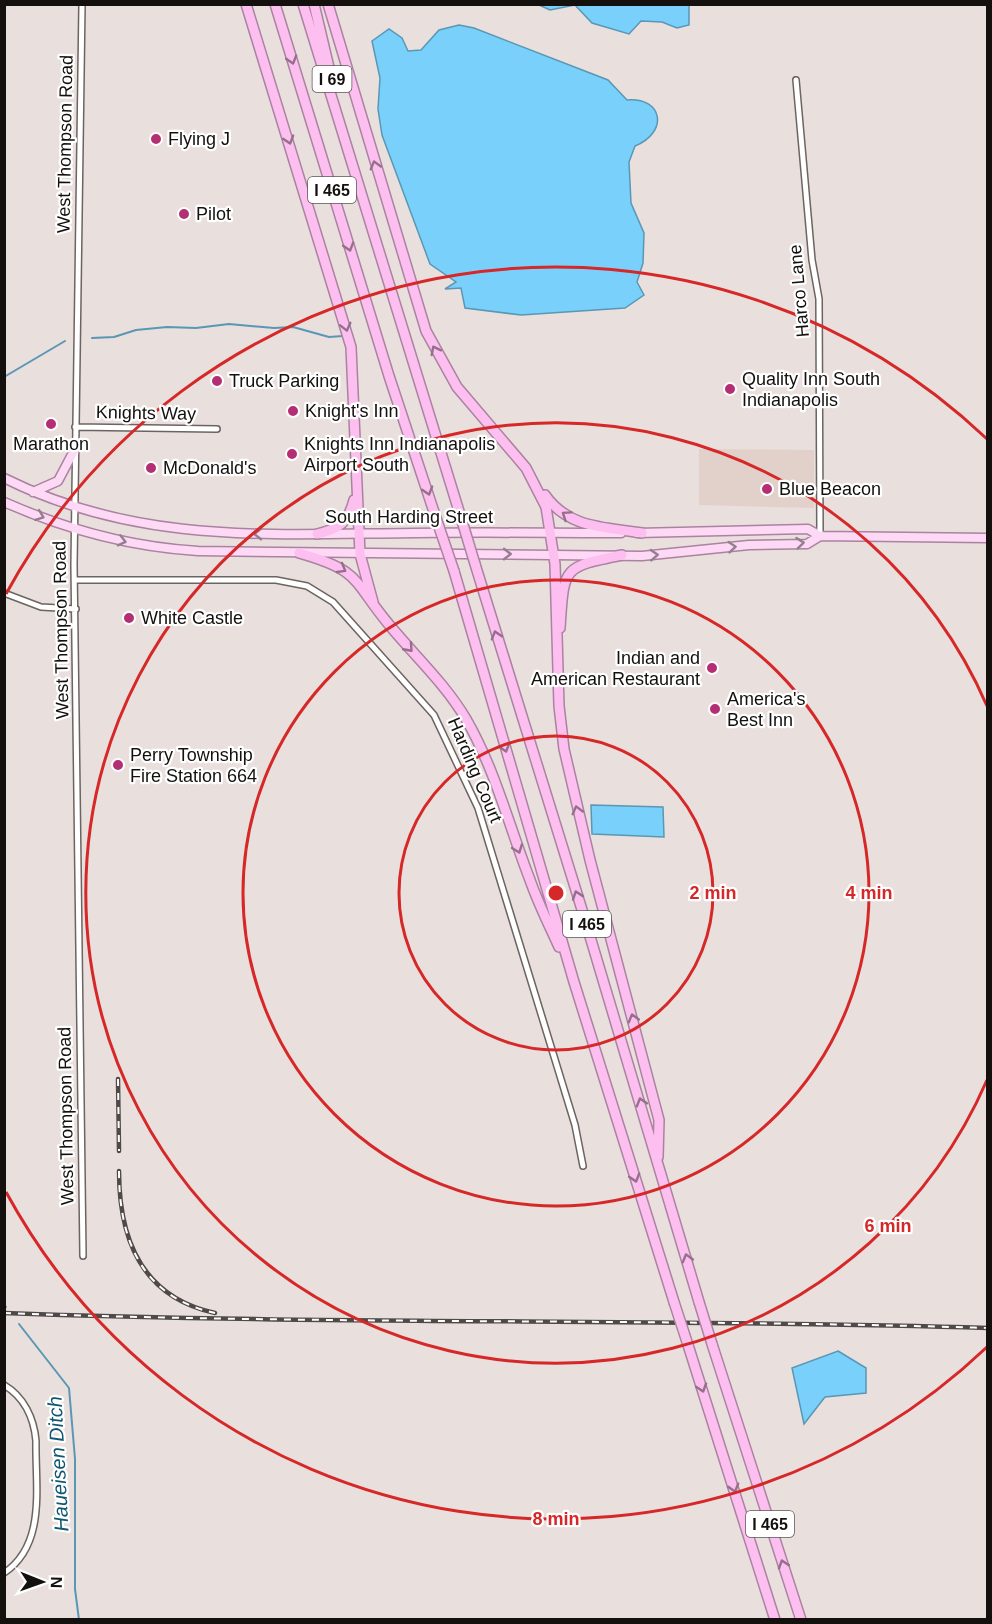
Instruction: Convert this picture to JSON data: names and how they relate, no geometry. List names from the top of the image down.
{
  "streets": {
    "highway": ["I 69", "I 465"],
    "main road": ["South Harding Street"],
    "street": [
      "West Thompson Road",
      "Harco Lane",
      "Knights Way",
      "Harding Court"
    ]
  },
  "crossings": [
    ["I 69", "I 465"],
    ["West Thompson Road", "Knights Way"],
    ["West Thompson Road", "South Harding Street"],
    ["West Thompson Road", "Harding Court"],
    ["Harco Lane", "South Harding Street"]
  ],
  "water": ["Haueisen Ditch"],
  "places": [
    "Flying J",
    "Pilot",
    "Truck Parking",
    "Quality Inn South Indianapolis",
    "Knight's Inn",
    "Marathon",
    "Knights Inn Indianapolis Airport South",
    "McDonald's",
    "Blue Beacon",
    "White Castle",
    "Indian and American Restaurant",
    "America's Best Inn",
    "Perry Township Fire Station 664"
  ],
  "north": "right",
  "rings": [
    "2 min",
    "4 min",
    "6 min",
    "8 min"
  ]
}
